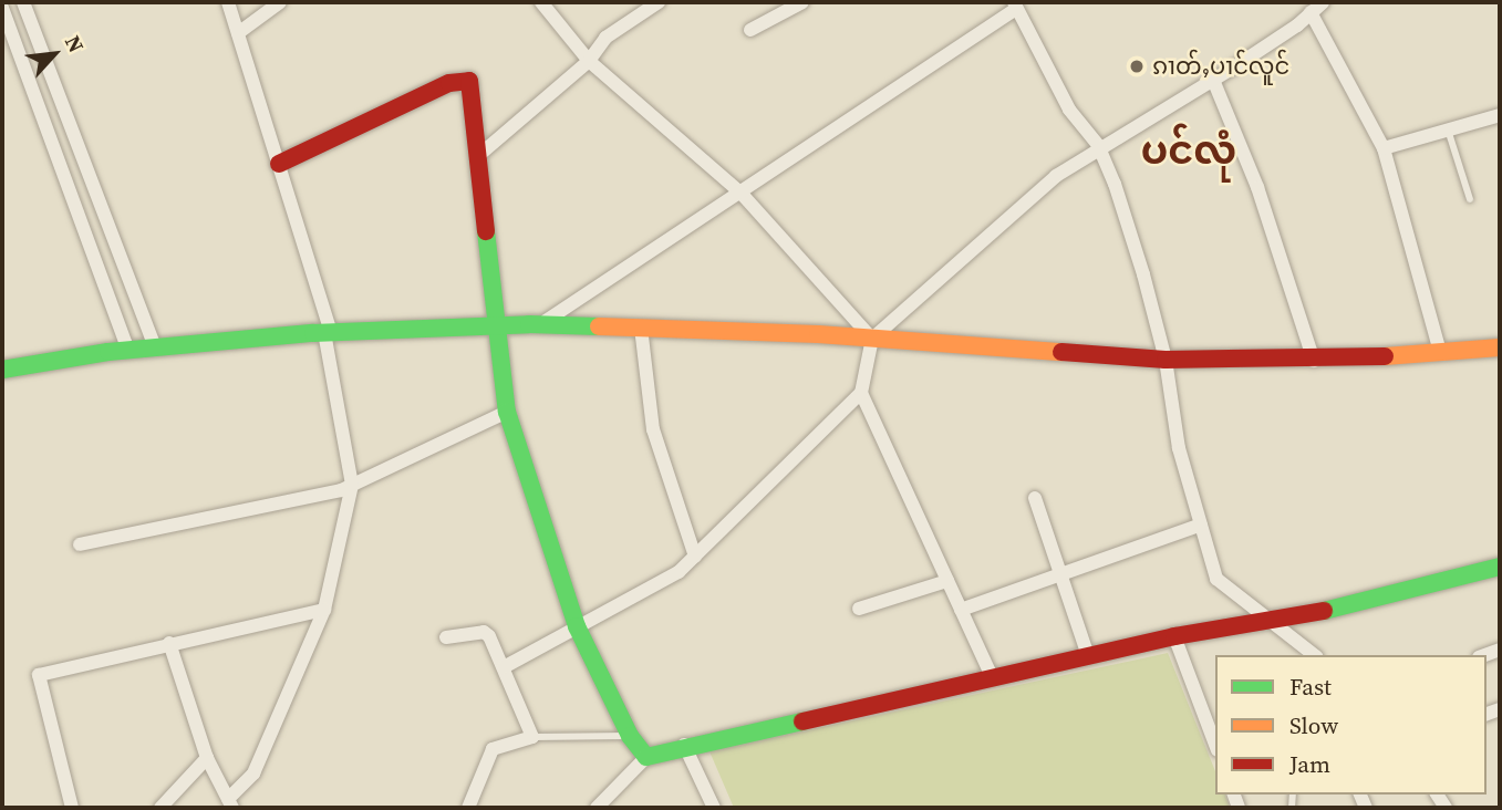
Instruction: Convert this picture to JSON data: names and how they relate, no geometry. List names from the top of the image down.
{
  "districts": ["ပင်လုံ"],
  "places": ["ၵၢတ်ႇပၢင်လူင်"],
  "legend": ["Fast", "Slow", "Jam"],
  "north": "top right"
}
